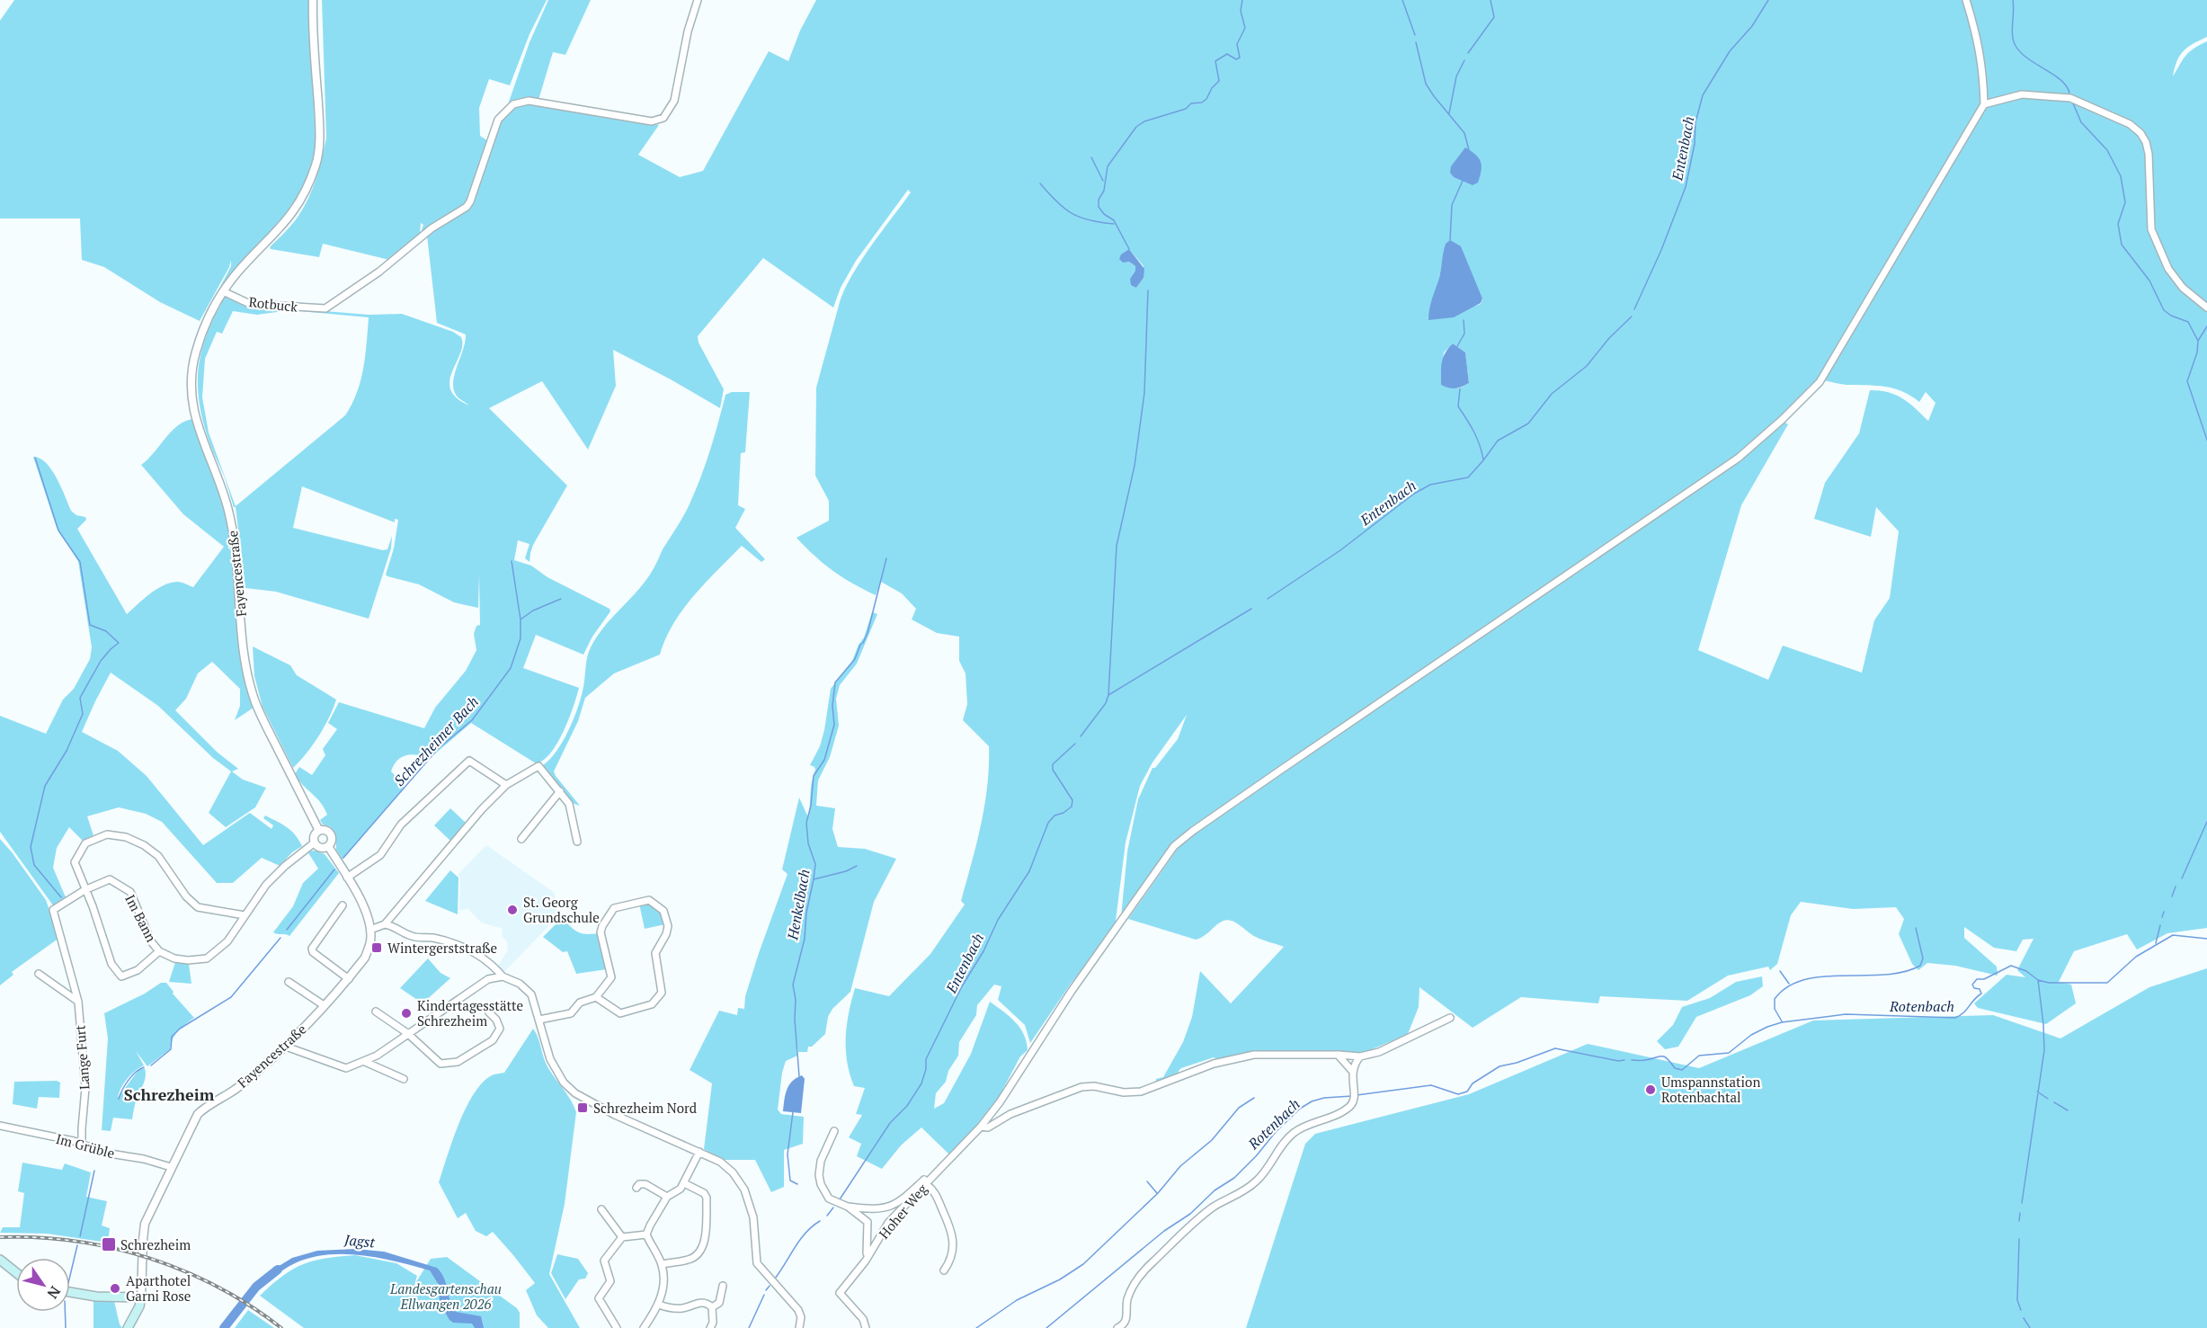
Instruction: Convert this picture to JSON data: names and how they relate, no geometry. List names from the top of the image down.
{
  "streets": {
    "main road": ["Fayencestraße"],
    "street": [
      "Rotbuck",
      "Im Bann",
      "Lange Furt",
      "Im Grüble",
      "Hoher Weg"
    ]
  },
  "crossings": [
    ["Rotbuck", "Fayencestraße"],
    ["Fayencestraße", "Im Bann"],
    ["Fayencestraße", "Im Grüble"],
    ["Im Bann", "Lange Furt"],
    ["Lange Furt", "Im Grüble"]
  ],
  "districts": ["Schrezheim"],
  "water": [
    "Entenbach",
    "Schrezheimer Bach",
    "Henkelbach",
    "Rotenbach",
    "Jagst"
  ],
  "parks": ["Landesgartenschau Ellwangen 2026"],
  "places": {
    "other": [
      "St. Georg Grundschule",
      "Kindertagesstätte Schrezheim",
      "Umspannstation Rotenbachtal",
      "Aparthotel Garni Rose"
    ],
    "transit": ["Wintergerststraße", "Schrezheim Nord", "Schrezheim"]
  },
  "north": "bottom right"
}
